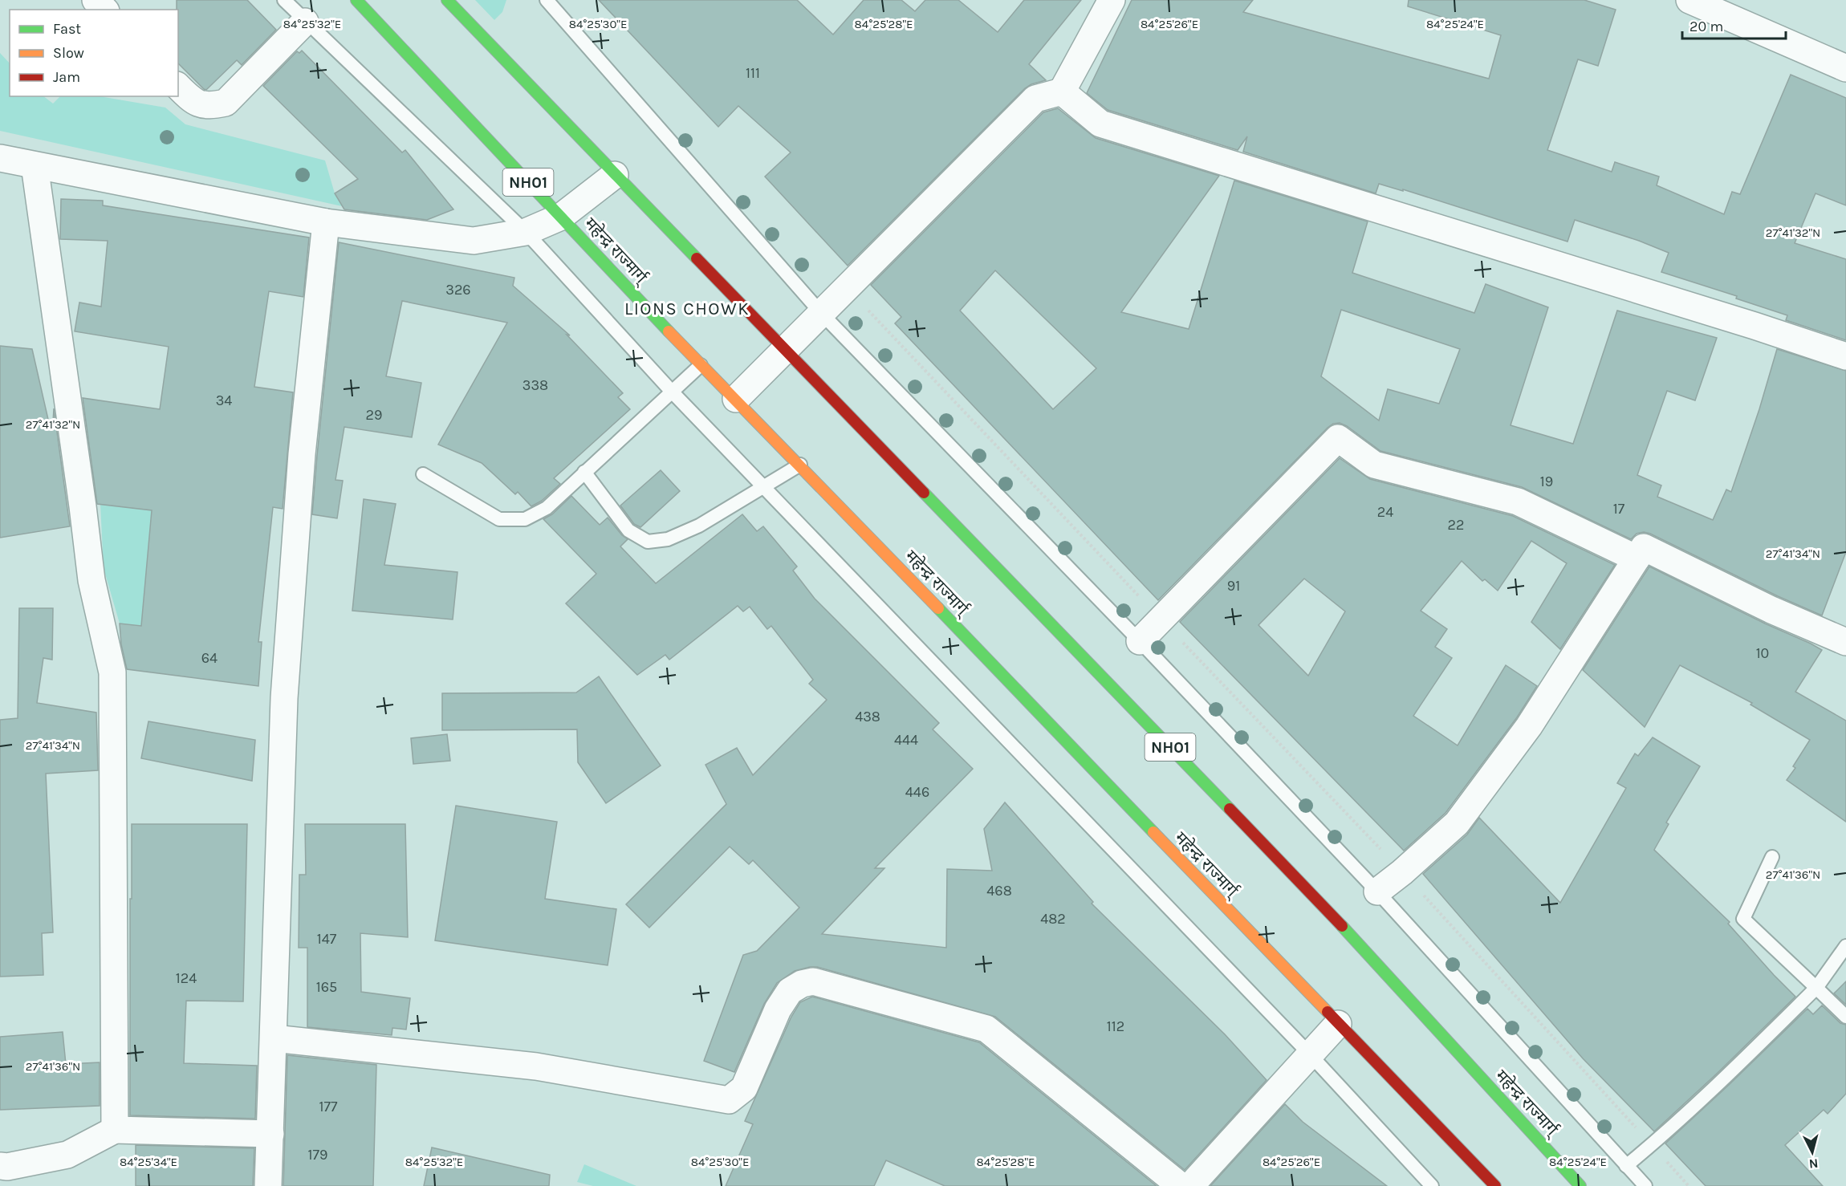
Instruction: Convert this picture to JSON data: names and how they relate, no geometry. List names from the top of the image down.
{
  "streets": {
    "highway": ["NH01", "महेन्द्र राज्मार्ग्"]
  },
  "districts": ["LIONS CHOWK"],
  "house_numbers": [
    "111",
    "326",
    "338",
    "34",
    "29",
    "19",
    "17",
    "24",
    "22",
    "91",
    "10",
    "64",
    "438",
    "444",
    "446",
    "468",
    "482",
    "147",
    "124",
    "165",
    "112",
    "177",
    "179"
  ],
  "legend": ["Fast", "Slow", "Jam"],
  "scale_bar": "20 m",
  "north": "bottom",
  "coordinates": [
    "84°25'32\"E",
    "84°25'30\"E",
    "84°25'28\"E",
    "84°25'26\"E",
    "84°25'24\"E",
    "27°41'32\"N",
    "27°41'34\"N",
    "27°41'36\"N",
    "84°25'34\"E"
  ]
}
